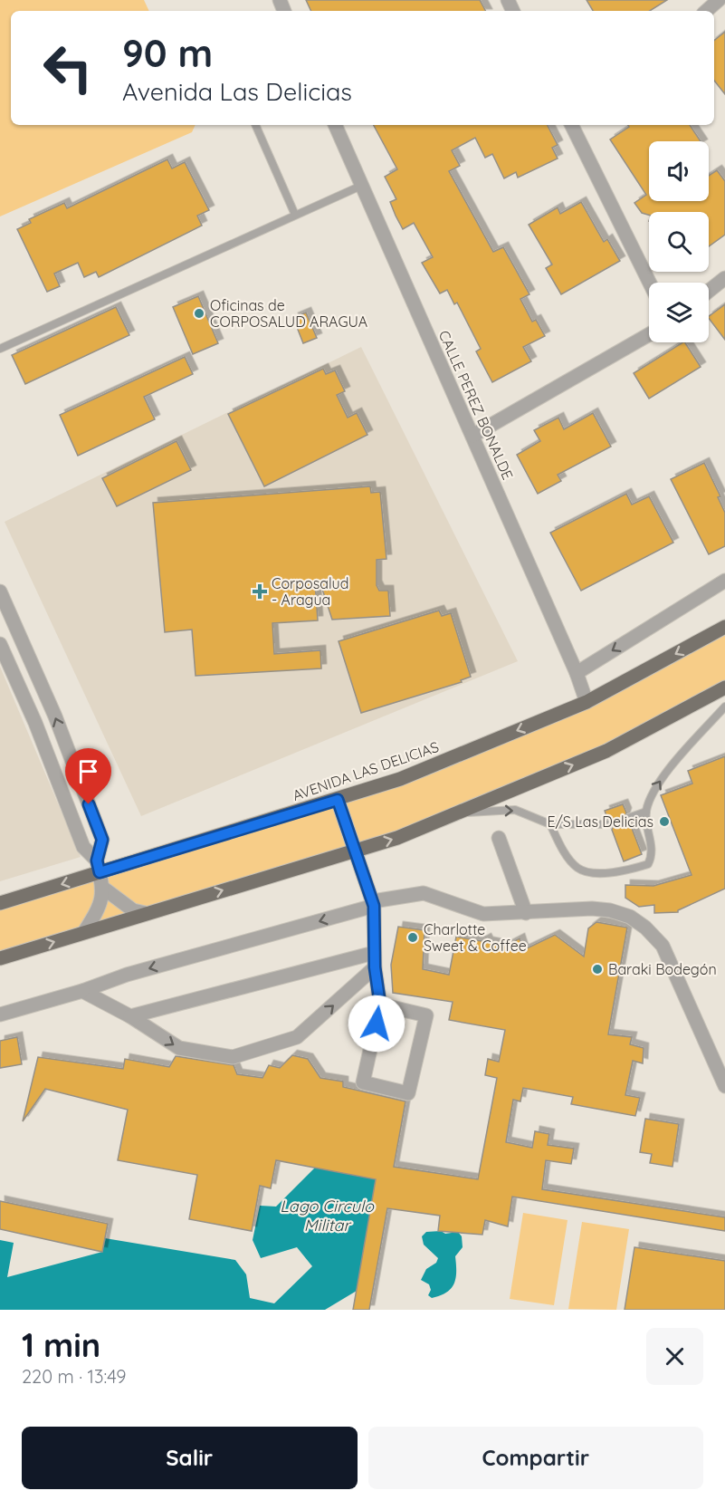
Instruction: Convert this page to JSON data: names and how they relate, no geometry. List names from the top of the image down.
{
  "streets": {
    "main road": ["AVENIDA LAS DELICIAS"],
    "street": ["CALLE PEREZ BONALDE"]
  },
  "crossings": [
    ["CALLE PEREZ BONALDE", "AVENIDA LAS DELICIAS"]
  ],
  "water": ["Lago Circulo Militar"],
  "places": {
    "other": [
      "Oficinas de CORPOSALUD ARAGUA",
      "E/S Las Delicias",
      "Charlotte Sweet & Coffee",
      "Baraki Bodegón"
    ],
    "health": ["Corposalud - Aragua"]
  },
  "page": {
    "turn": ["90 m", "Avenida Las Delicias"],
    "heading": ["1 min", "220 m · 13:49"],
    "buttons": ["Salir", "Compartir"]
  }
}
